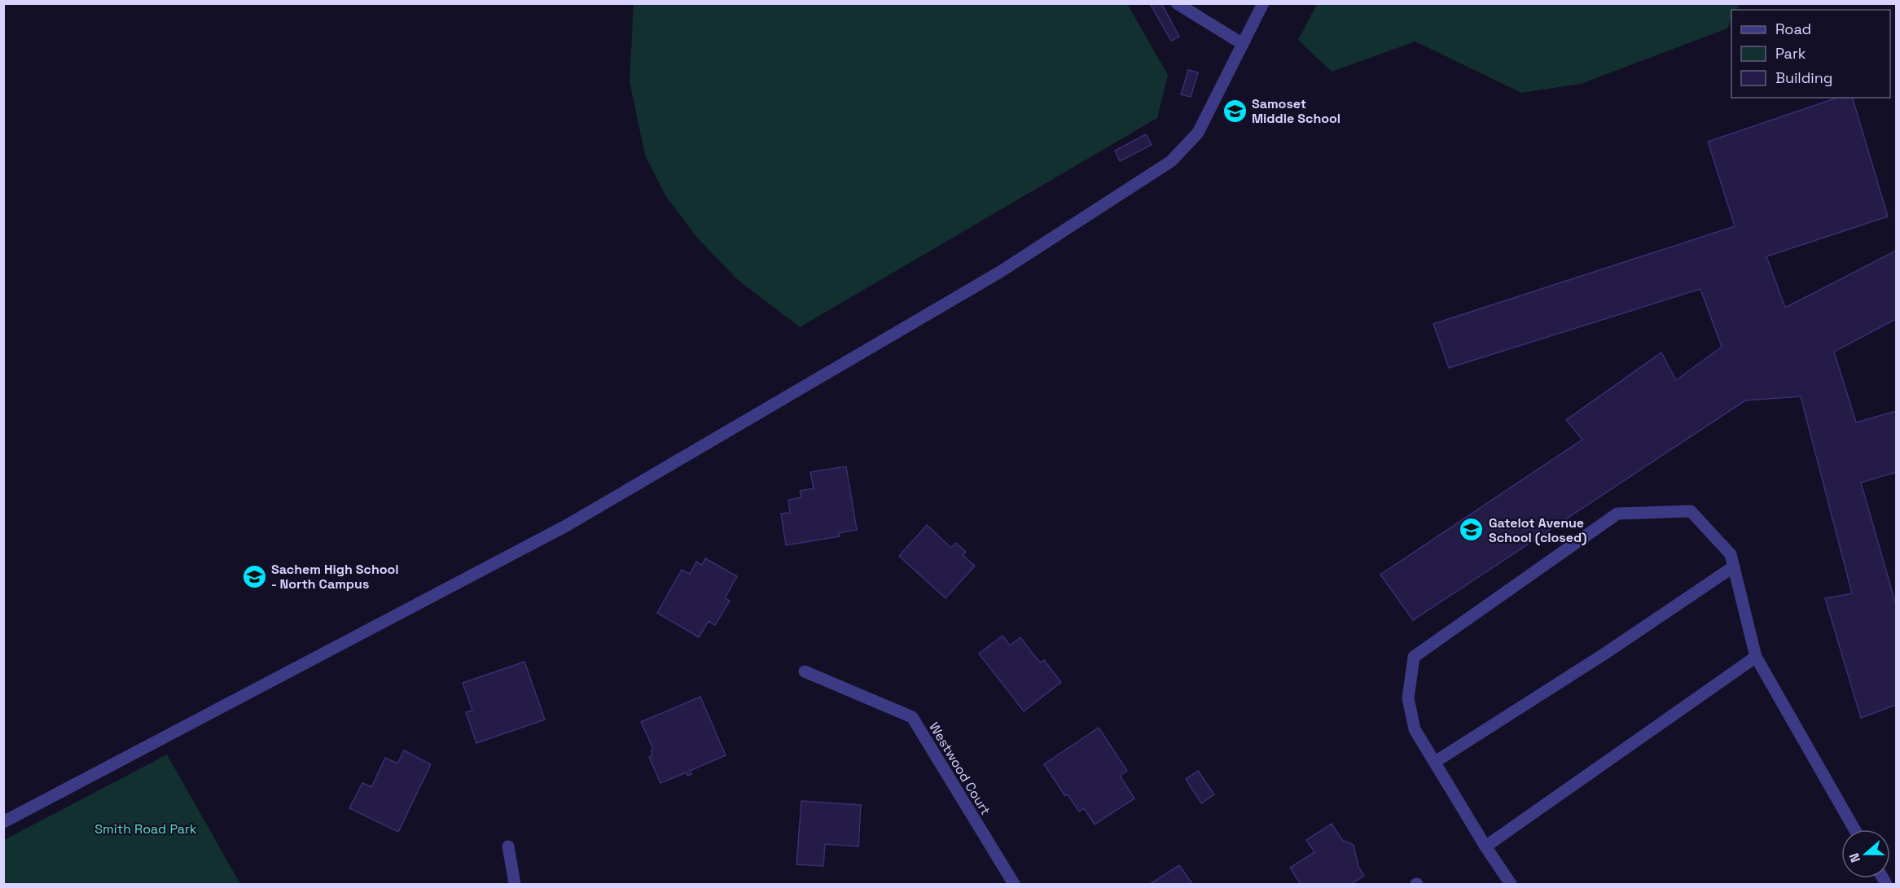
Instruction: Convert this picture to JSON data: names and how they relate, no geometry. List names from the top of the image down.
{
  "streets": {
    "street": ["Westwood Court"]
  },
  "parks": ["Smith Road Park"],
  "places": {
    "school or university": ["Samoset Middle School", "Gatelot Avenue School (closed)", "Sachem High School - North Campus"]
  },
  "legend": ["Road", "Park", "Building"],
  "north": "left"
}
